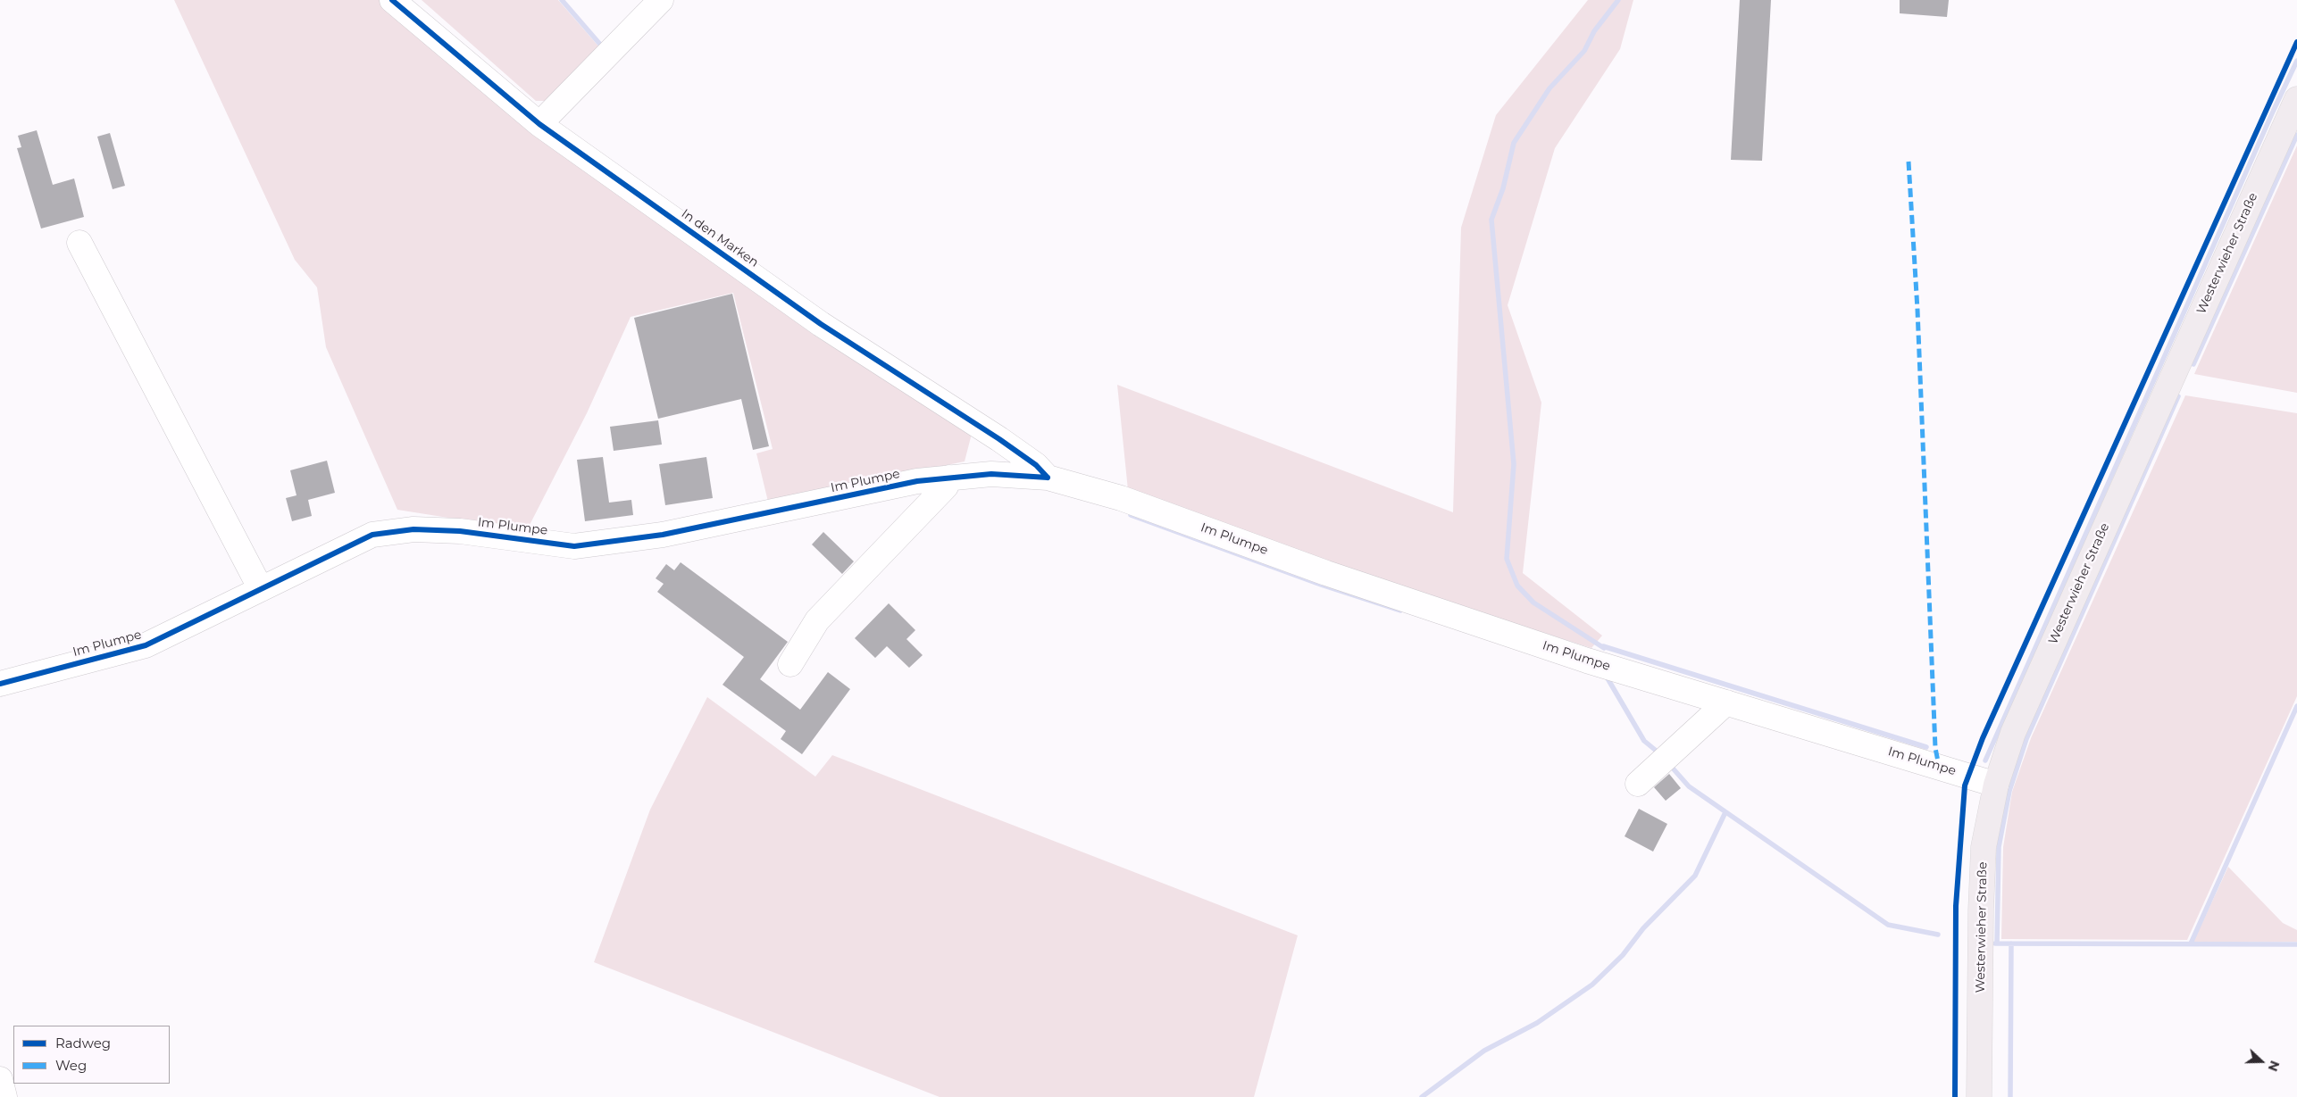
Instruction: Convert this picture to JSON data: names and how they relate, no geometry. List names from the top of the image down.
{
  "streets": {
    "main road": ["Westerwieher Straße"],
    "street": ["In den Marken", "Im Plumpe"]
  },
  "crossings": [
    ["In den Marken", "Im Plumpe"],
    ["Westerwieher Straße", "Im Plumpe"]
  ],
  "legend": ["Radweg", "Weg"],
  "north": "right"
}
